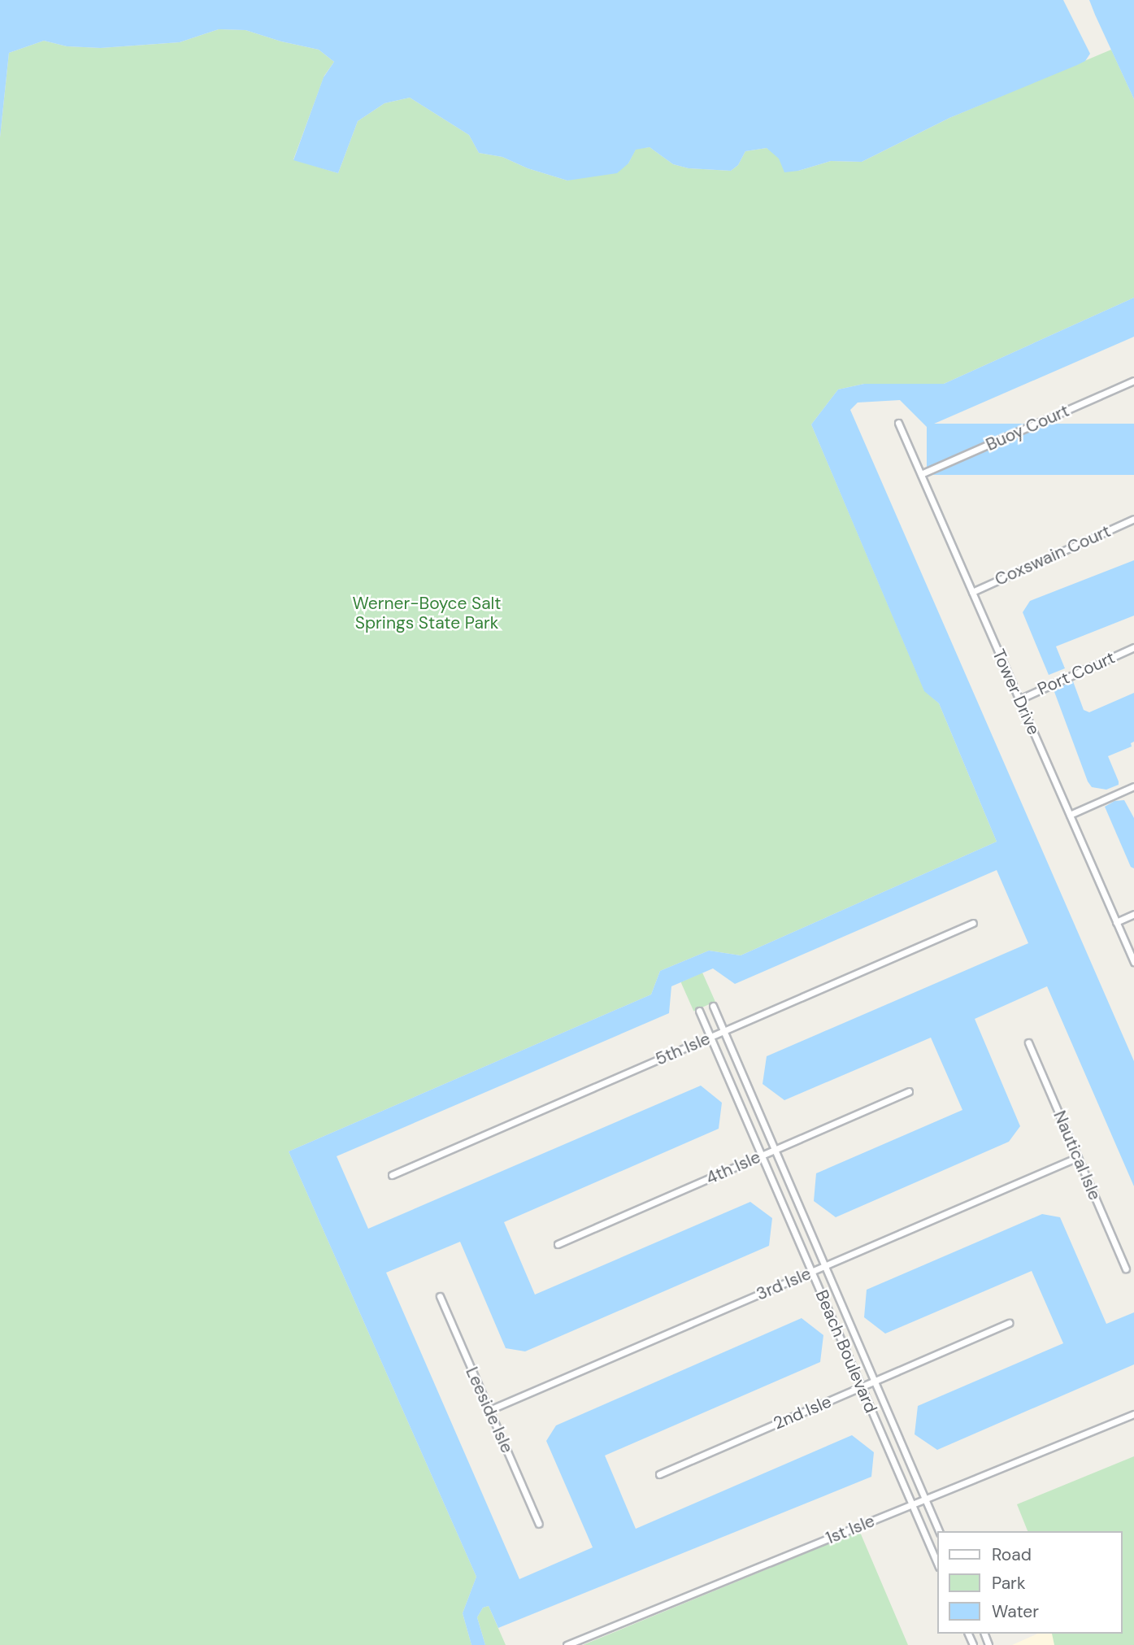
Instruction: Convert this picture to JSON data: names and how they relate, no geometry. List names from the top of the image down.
{
  "streets": {
    "street": [
      "Buoy Court",
      "Coxswain Court",
      "Port Court",
      "Tower Drive",
      "5th Isle",
      "Nautical Isle",
      "4th Isle",
      "3rd Isle",
      "Beach Boulevard",
      "Leeside Isle",
      "2nd Isle",
      "1st Isle"
    ]
  },
  "crossings": [
    ["Buoy Court", "Tower Drive"],
    ["Coxswain Court", "Tower Drive"],
    ["Port Court", "Tower Drive"],
    ["5th Isle", "Beach Boulevard"],
    ["Nautical Isle", "3rd Isle"],
    ["4th Isle", "Beach Boulevard"],
    ["3rd Isle", "Beach Boulevard"],
    ["3rd Isle", "Leeside Isle"],
    ["Beach Boulevard", "2nd Isle"],
    ["Beach Boulevard", "1st Isle"]
  ],
  "parks": ["Werner-Boyce Salt Springs State Park"],
  "legend": ["Road", "Park", "Water"]
}
